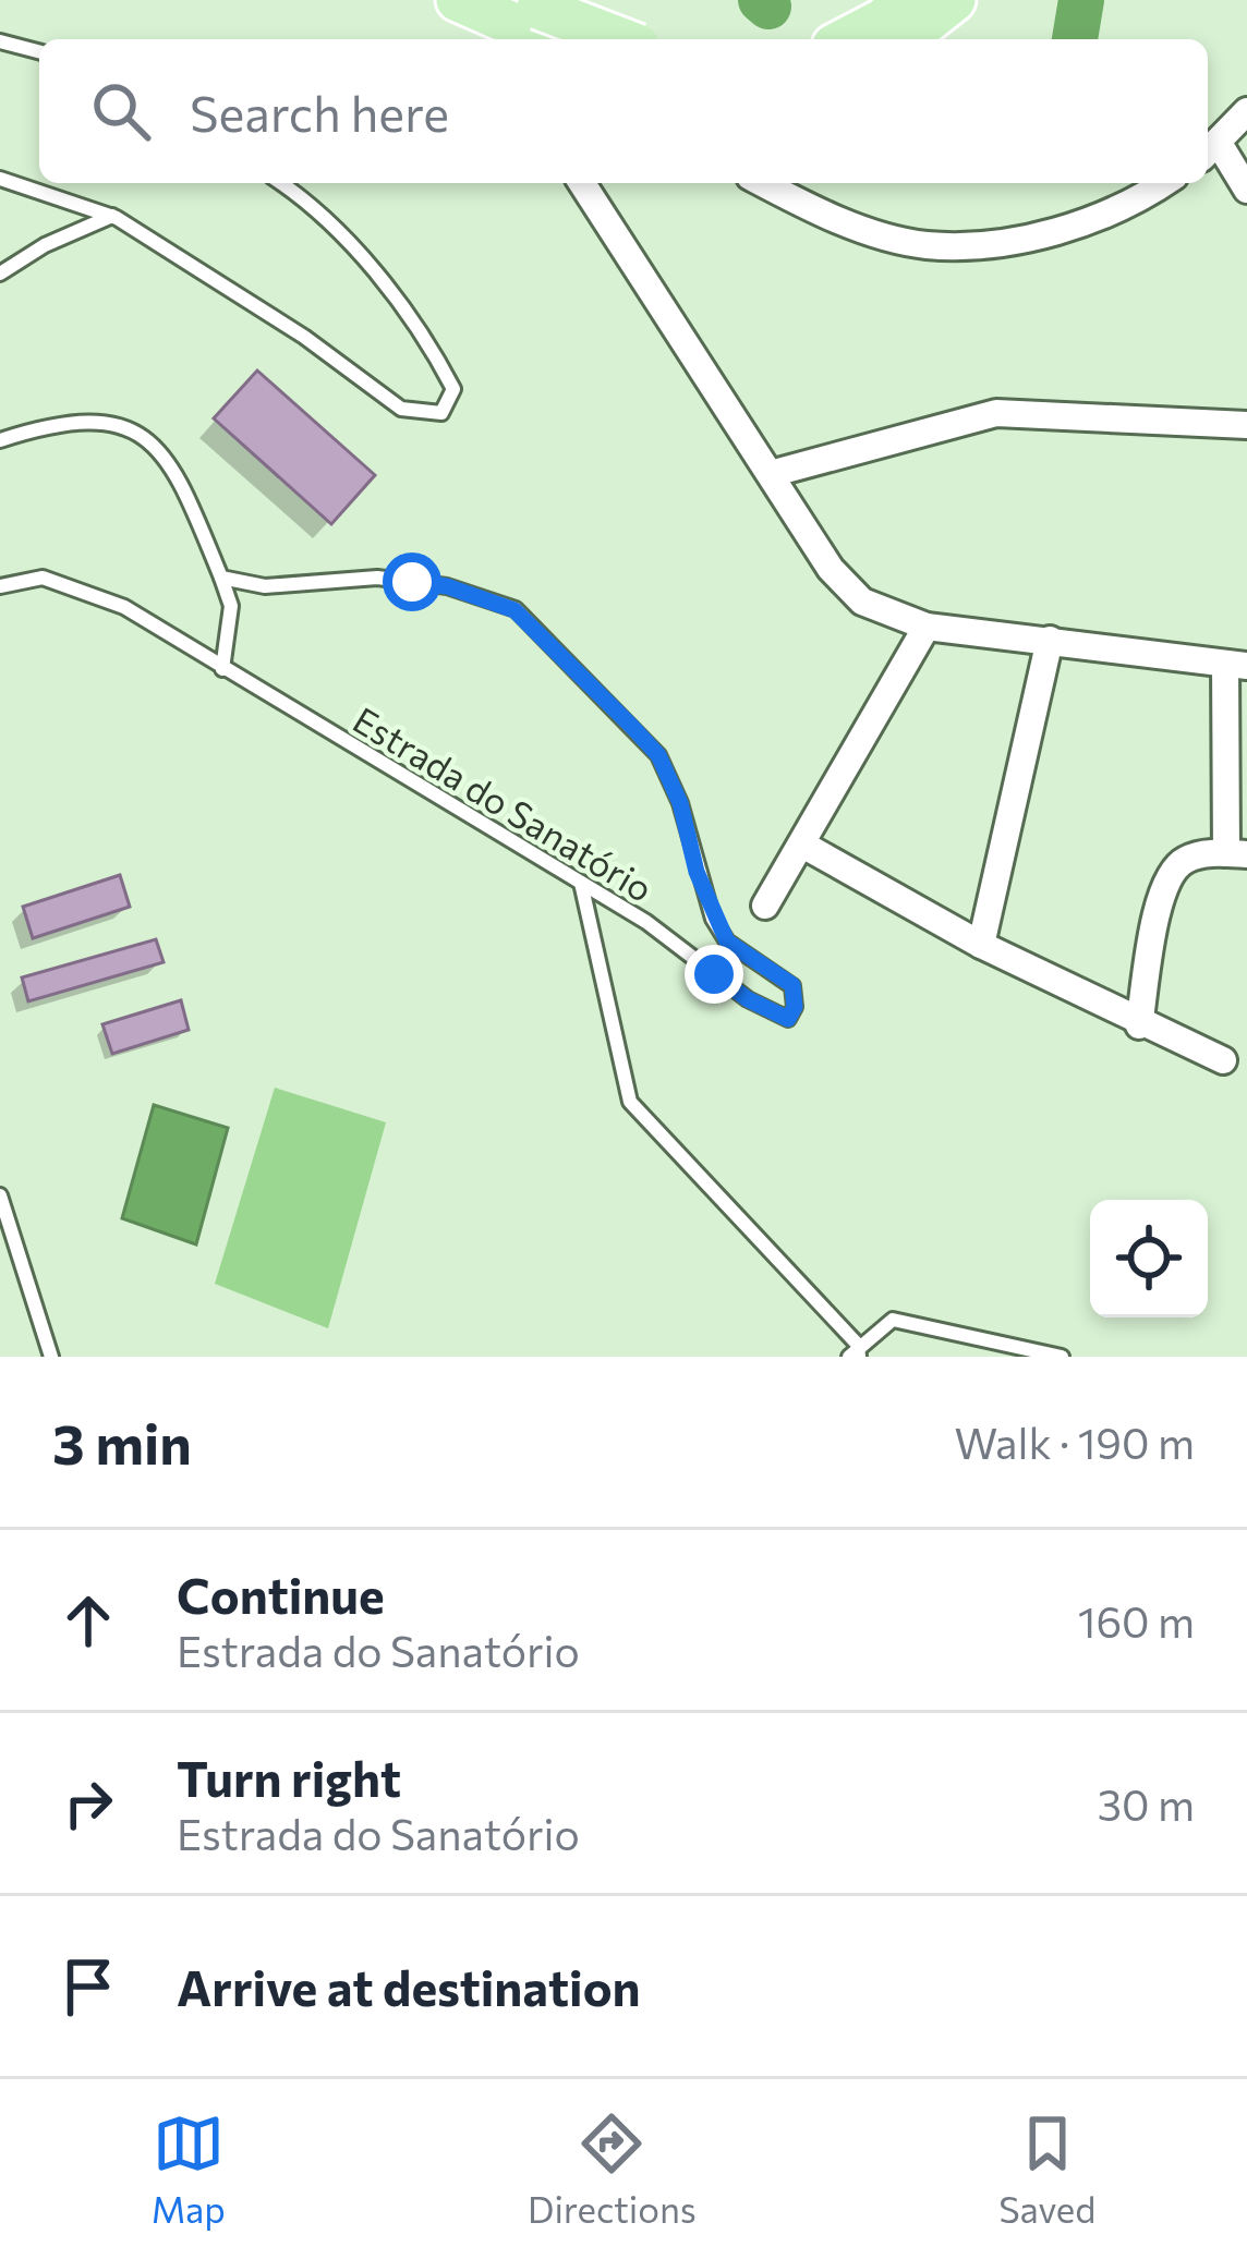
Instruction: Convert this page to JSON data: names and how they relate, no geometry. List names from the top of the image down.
{
  "streets": {
    "lane": ["Estrada do Sanatório"]
  },
  "page": {
    "search": "Search here",
    "heading": ["3 min", "Walk · 190 m"],
    "list": [
      ["Continue", "Estrada do Sanatório", "160 m"],
      ["Turn right", "Estrada do Sanatório", "30 m"],
      "Arrive at destination"
    ],
    "nav": ["Map", "Directions", "Saved"]
  }
}
